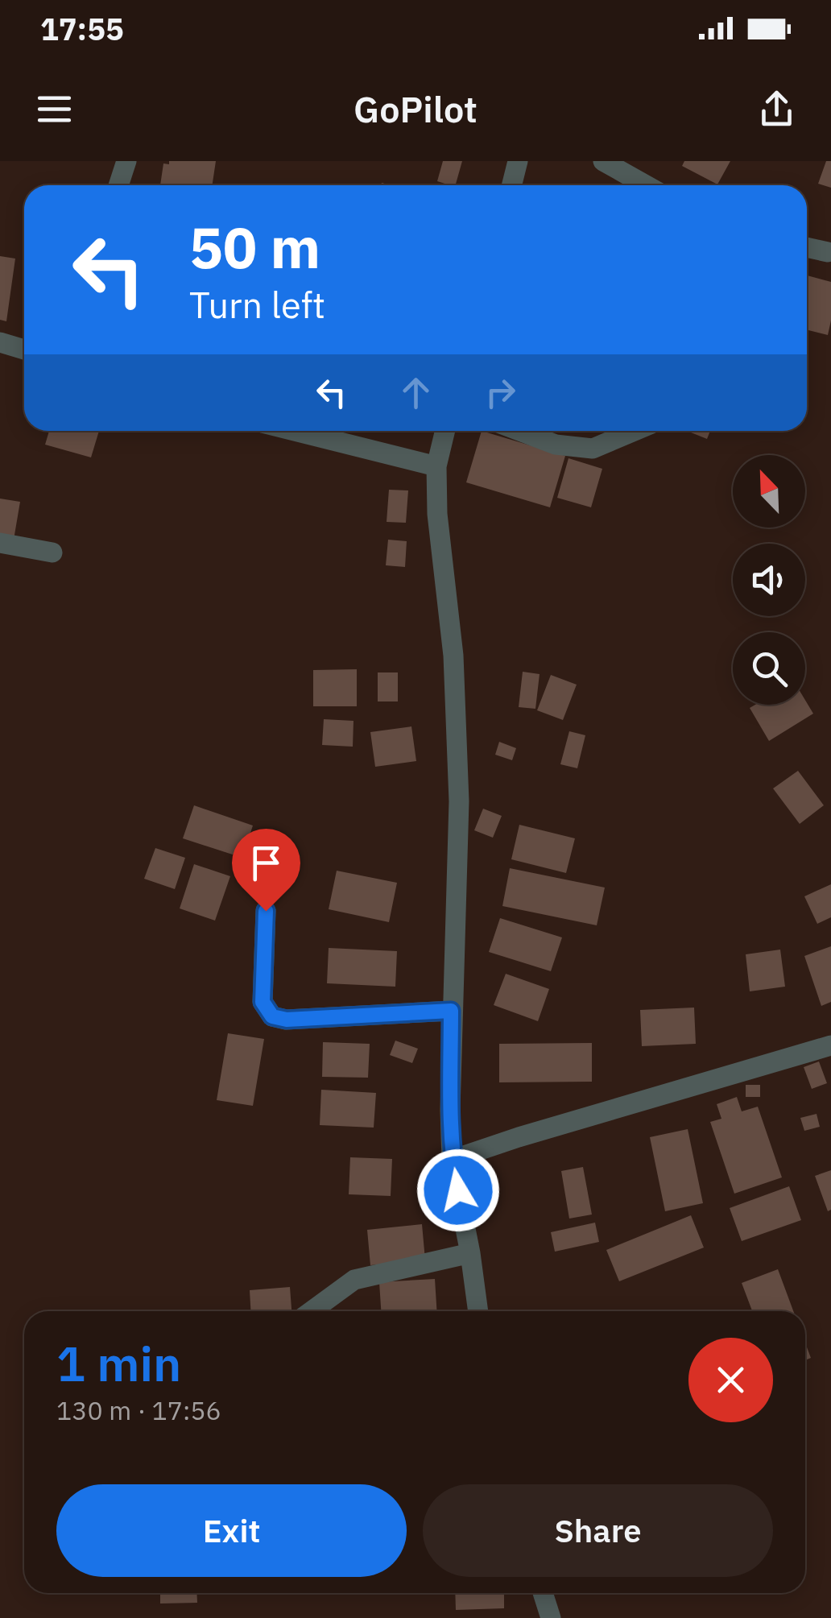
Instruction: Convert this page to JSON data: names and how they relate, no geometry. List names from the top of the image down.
{
  "north": "top left",
  "page": {
    "status": "17:55",
    "header": "GoPilot",
    "turn": ["50 m", "Turn left"],
    "heading": ["1 min", "130 m · 17:56"],
    "buttons": ["Exit", "Share"]
  }
}
